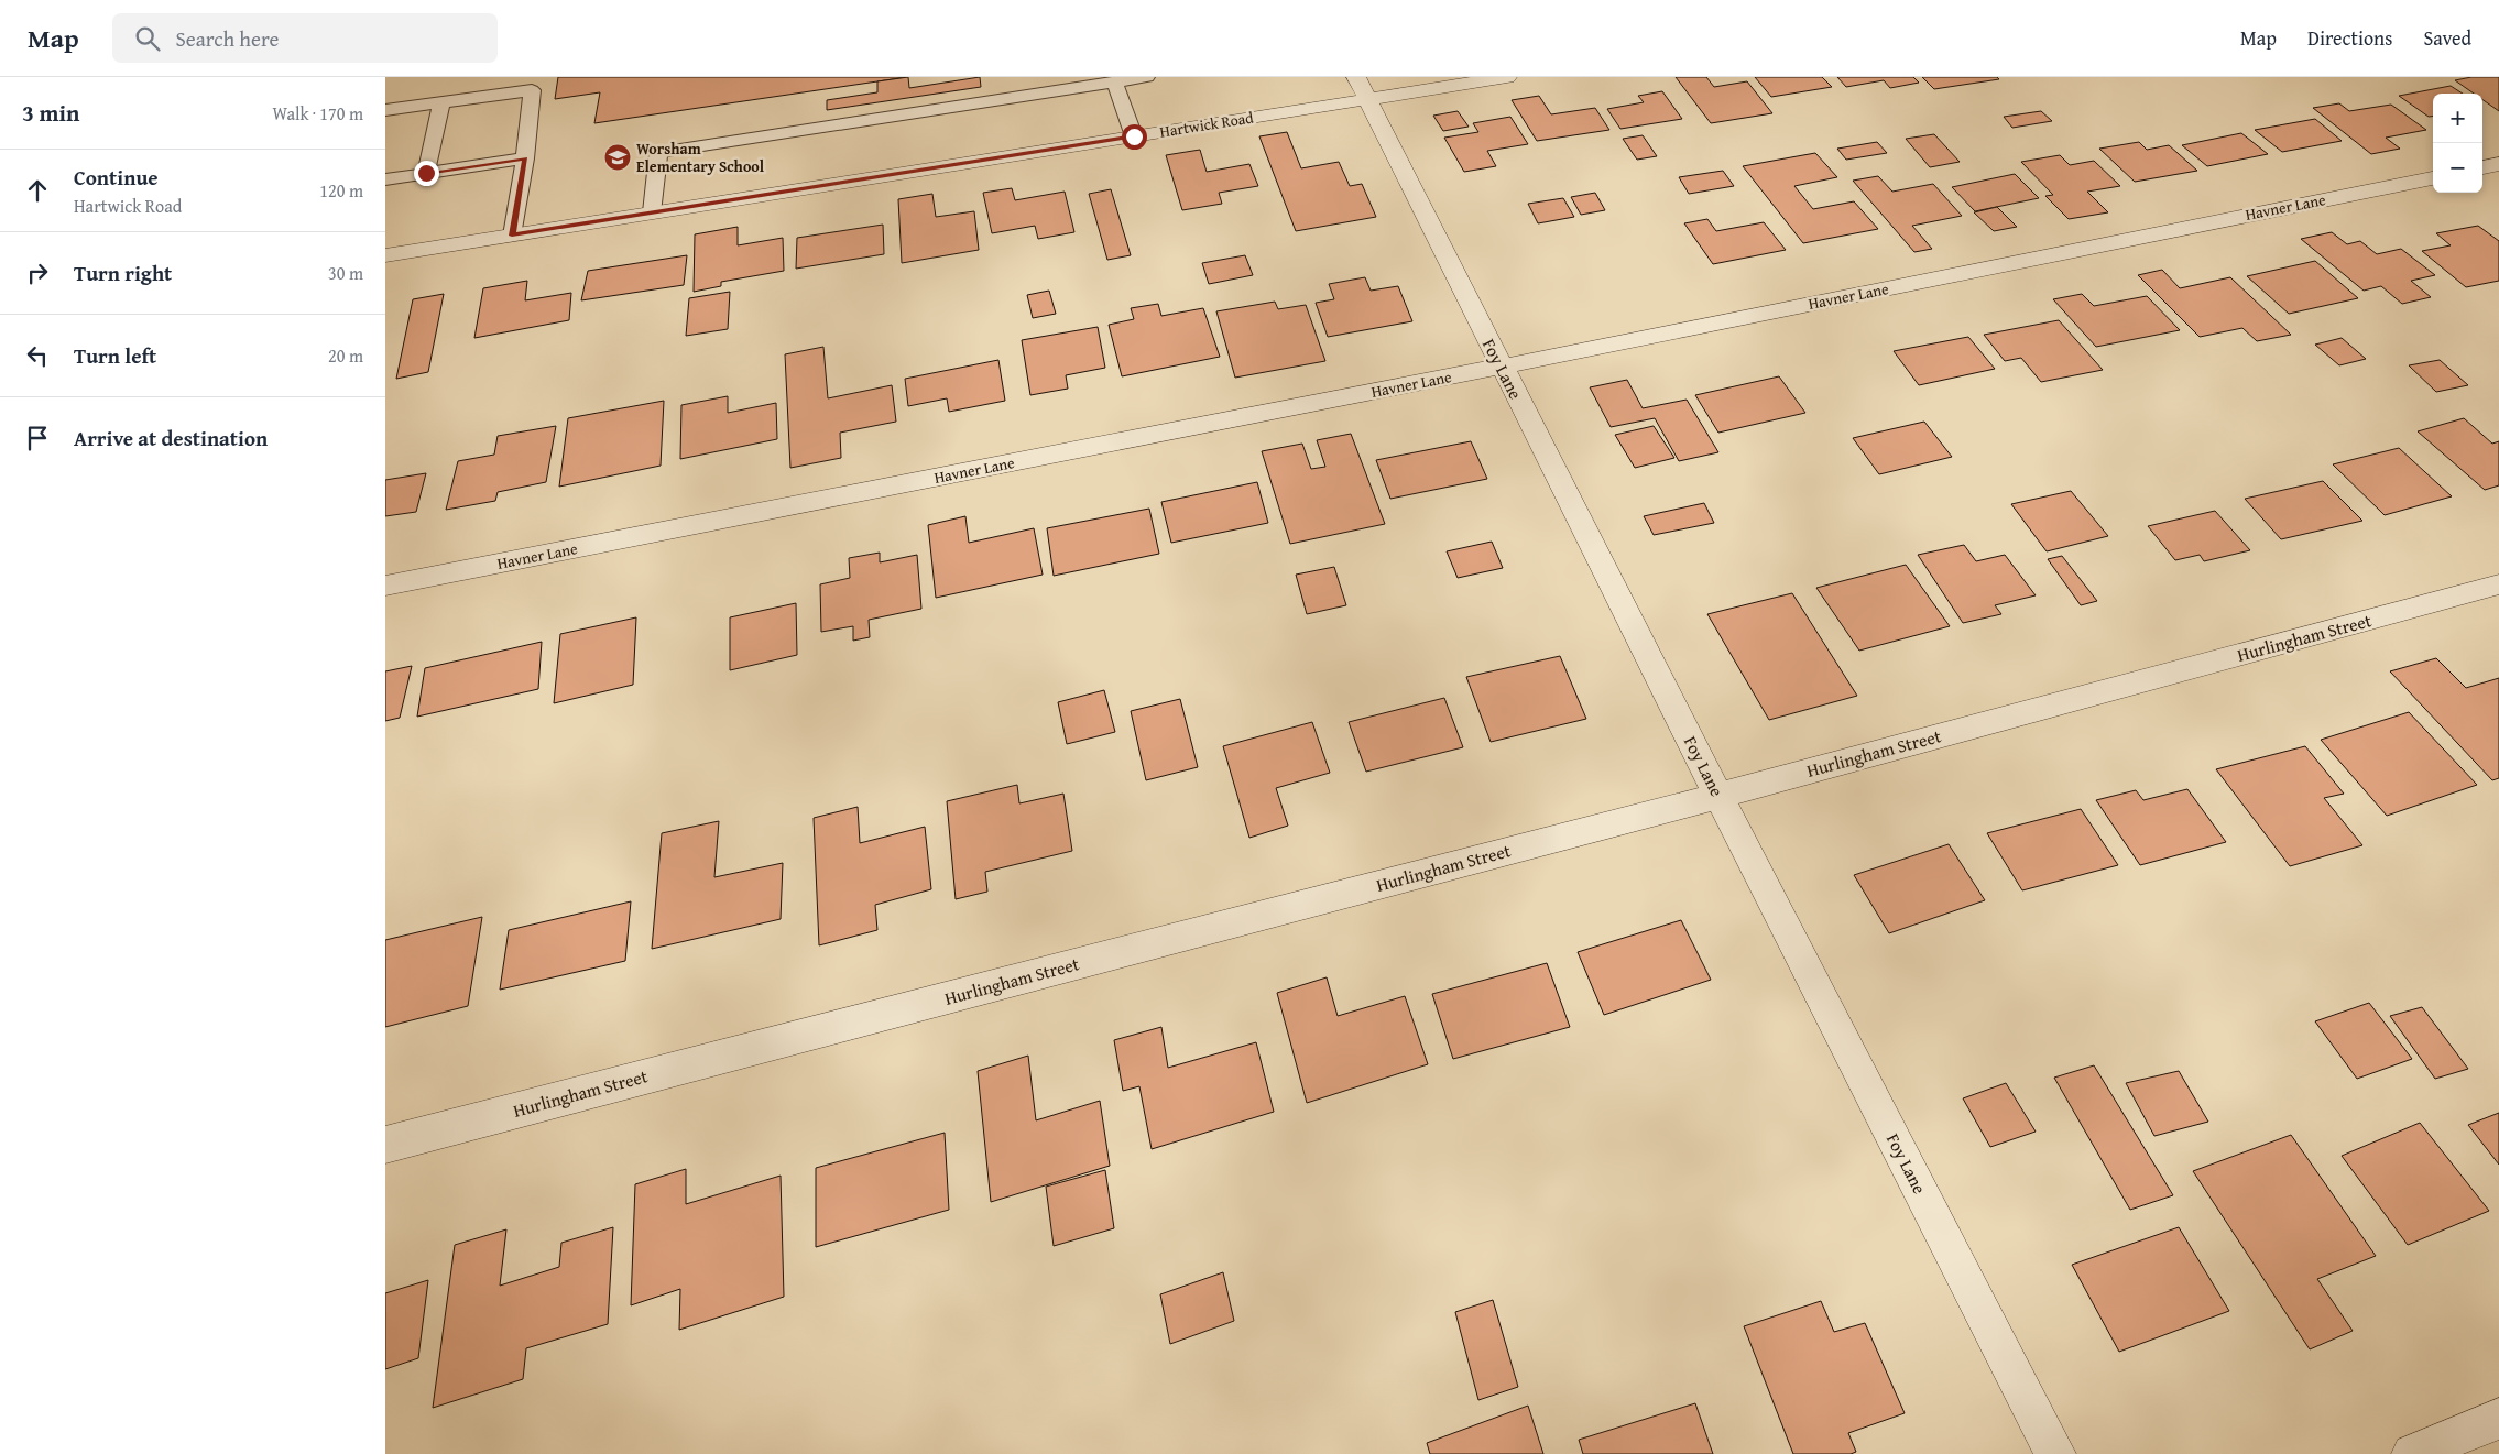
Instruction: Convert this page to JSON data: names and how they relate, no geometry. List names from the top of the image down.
{
  "streets": {
    "street": [
      "Hartwick Road",
      "Havner Lane",
      "Foy Lane",
      "Hurlingham Street"
    ]
  },
  "crossings": [
    ["Hartwick Road", "Foy Lane"],
    ["Havner Lane", "Foy Lane"],
    ["Foy Lane", "Hurlingham Street"]
  ],
  "places": {
    "school or university": ["Worsham Elementary School"]
  },
  "page": {
    "header": "Map",
    "search": "Search here",
    "nav": ["Map", "Directions", "Saved"],
    "heading": ["3 min", "Walk · 170 m"],
    "map_buttons": ["+", "−"],
    "list": [
      ["Continue", "Hartwick Road", "120 m"],
      ["Turn right", "30 m"],
      ["Turn left", "20 m"],
      "Arrive at destination"
    ]
  }
}
